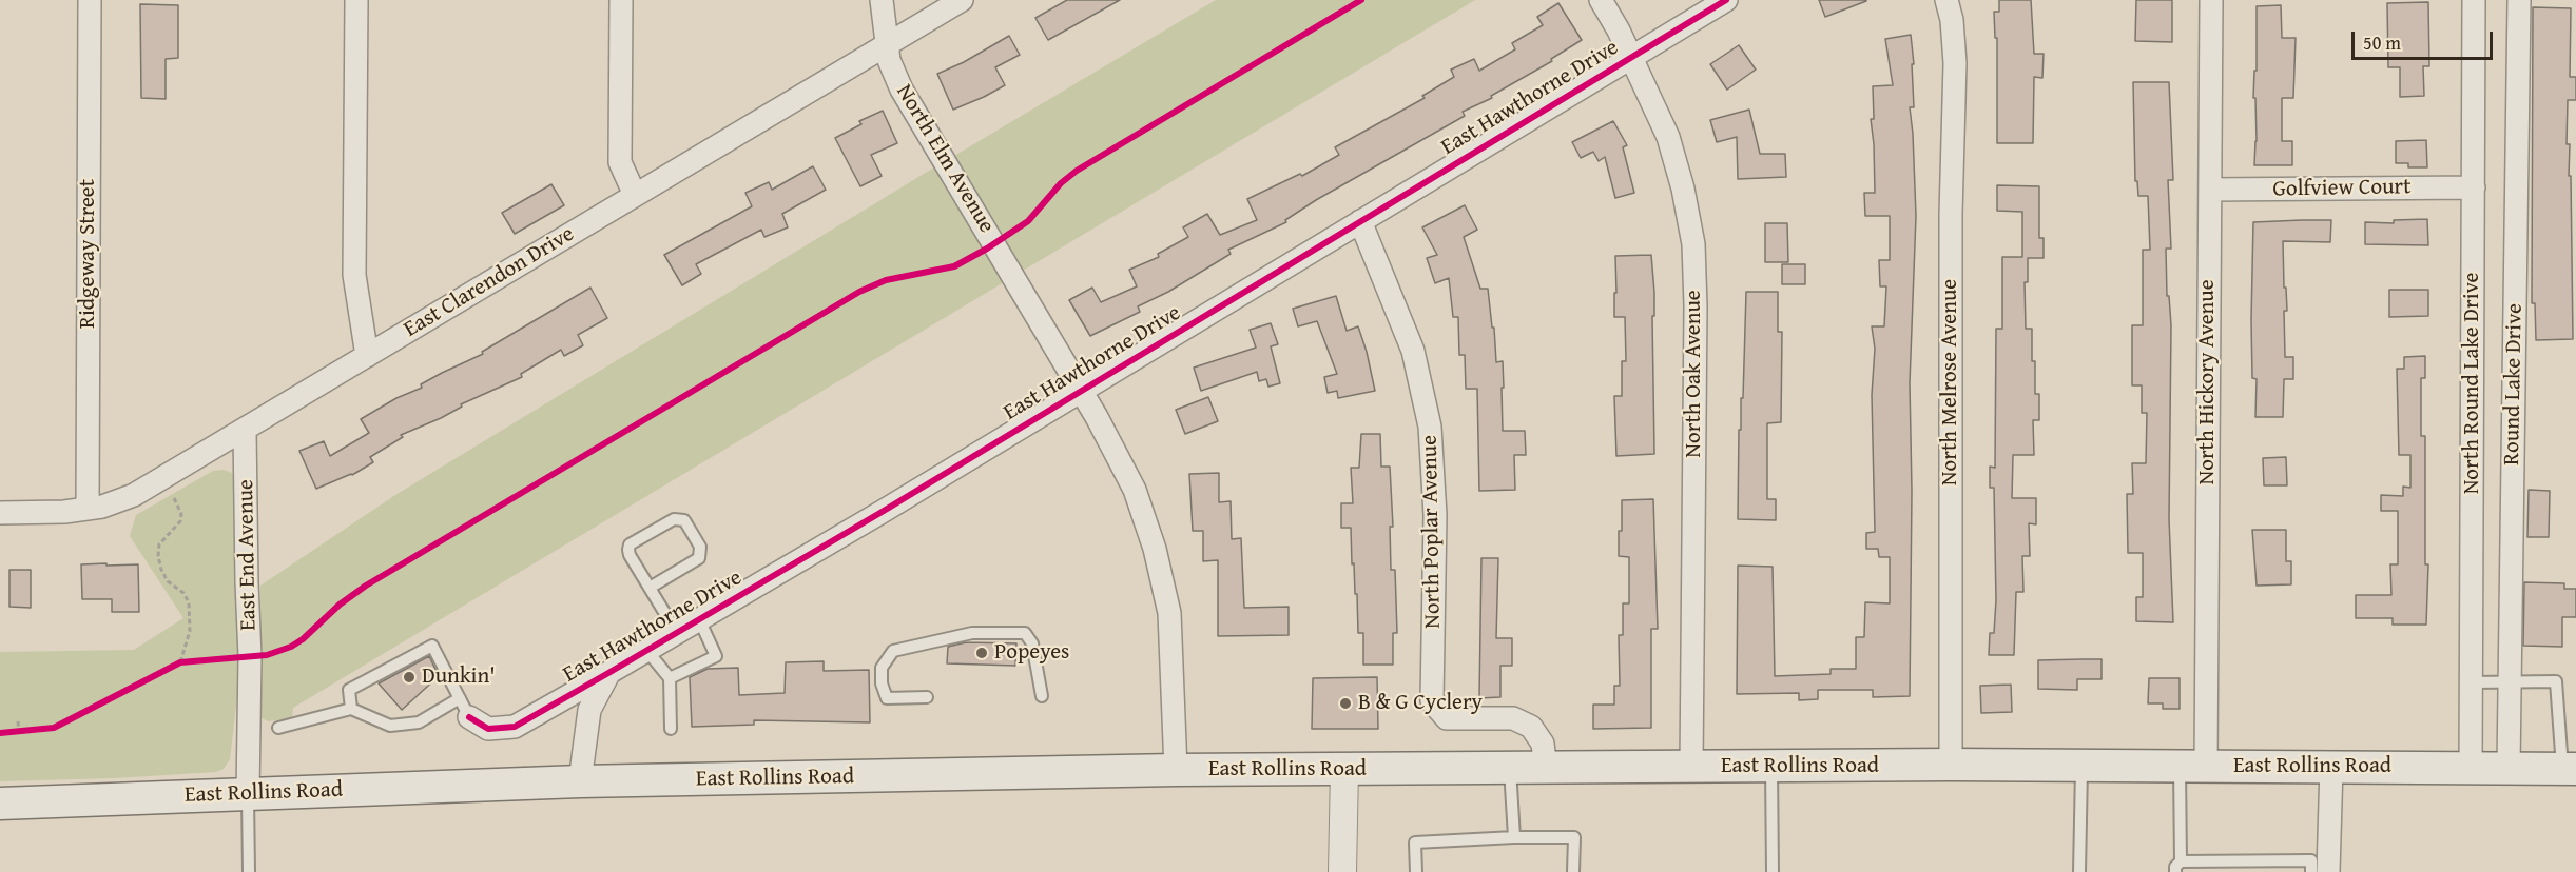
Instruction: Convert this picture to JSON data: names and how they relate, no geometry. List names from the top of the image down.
{
  "streets": {
    "main road": ["East Rollins Road"],
    "street": [
      "East Hawthorne Drive",
      "North Elm Avenue",
      "Golfview Court",
      "Ridgeway Street",
      "East Clarendon Drive",
      "North Oak Avenue",
      "North Melrose Avenue",
      "North Hickory Avenue",
      "North Round Lake Drive",
      "Round Lake Drive",
      "North Poplar Avenue",
      "East End Avenue"
    ]
  },
  "crossings": [
    ["East Hawthorne Drive", "North Elm Avenue"],
    ["East Hawthorne Drive", "North Oak Avenue"],
    ["East Hawthorne Drive", "North Poplar Avenue"],
    ["North Elm Avenue", "East Clarendon Drive"],
    ["North Elm Avenue", "East Rollins Road"],
    ["Golfview Court", "North Hickory Avenue"],
    ["Golfview Court", "North Round Lake Drive"],
    ["Ridgeway Street", "East Clarendon Drive"],
    ["East Clarendon Drive", "East End Avenue"],
    ["North Oak Avenue", "East Rollins Road"],
    ["North Melrose Avenue", "East Rollins Road"],
    ["North Hickory Avenue", "East Rollins Road"],
    ["North Round Lake Drive", "East Rollins Road"],
    ["Round Lake Drive", "East Rollins Road"],
    ["North Poplar Avenue", "East Rollins Road"],
    ["East End Avenue", "East Rollins Road"]
  ],
  "places": ["Popeyes", "Dunkin'", "B & G Cyclery"],
  "scale_bar": "50 m"
}
